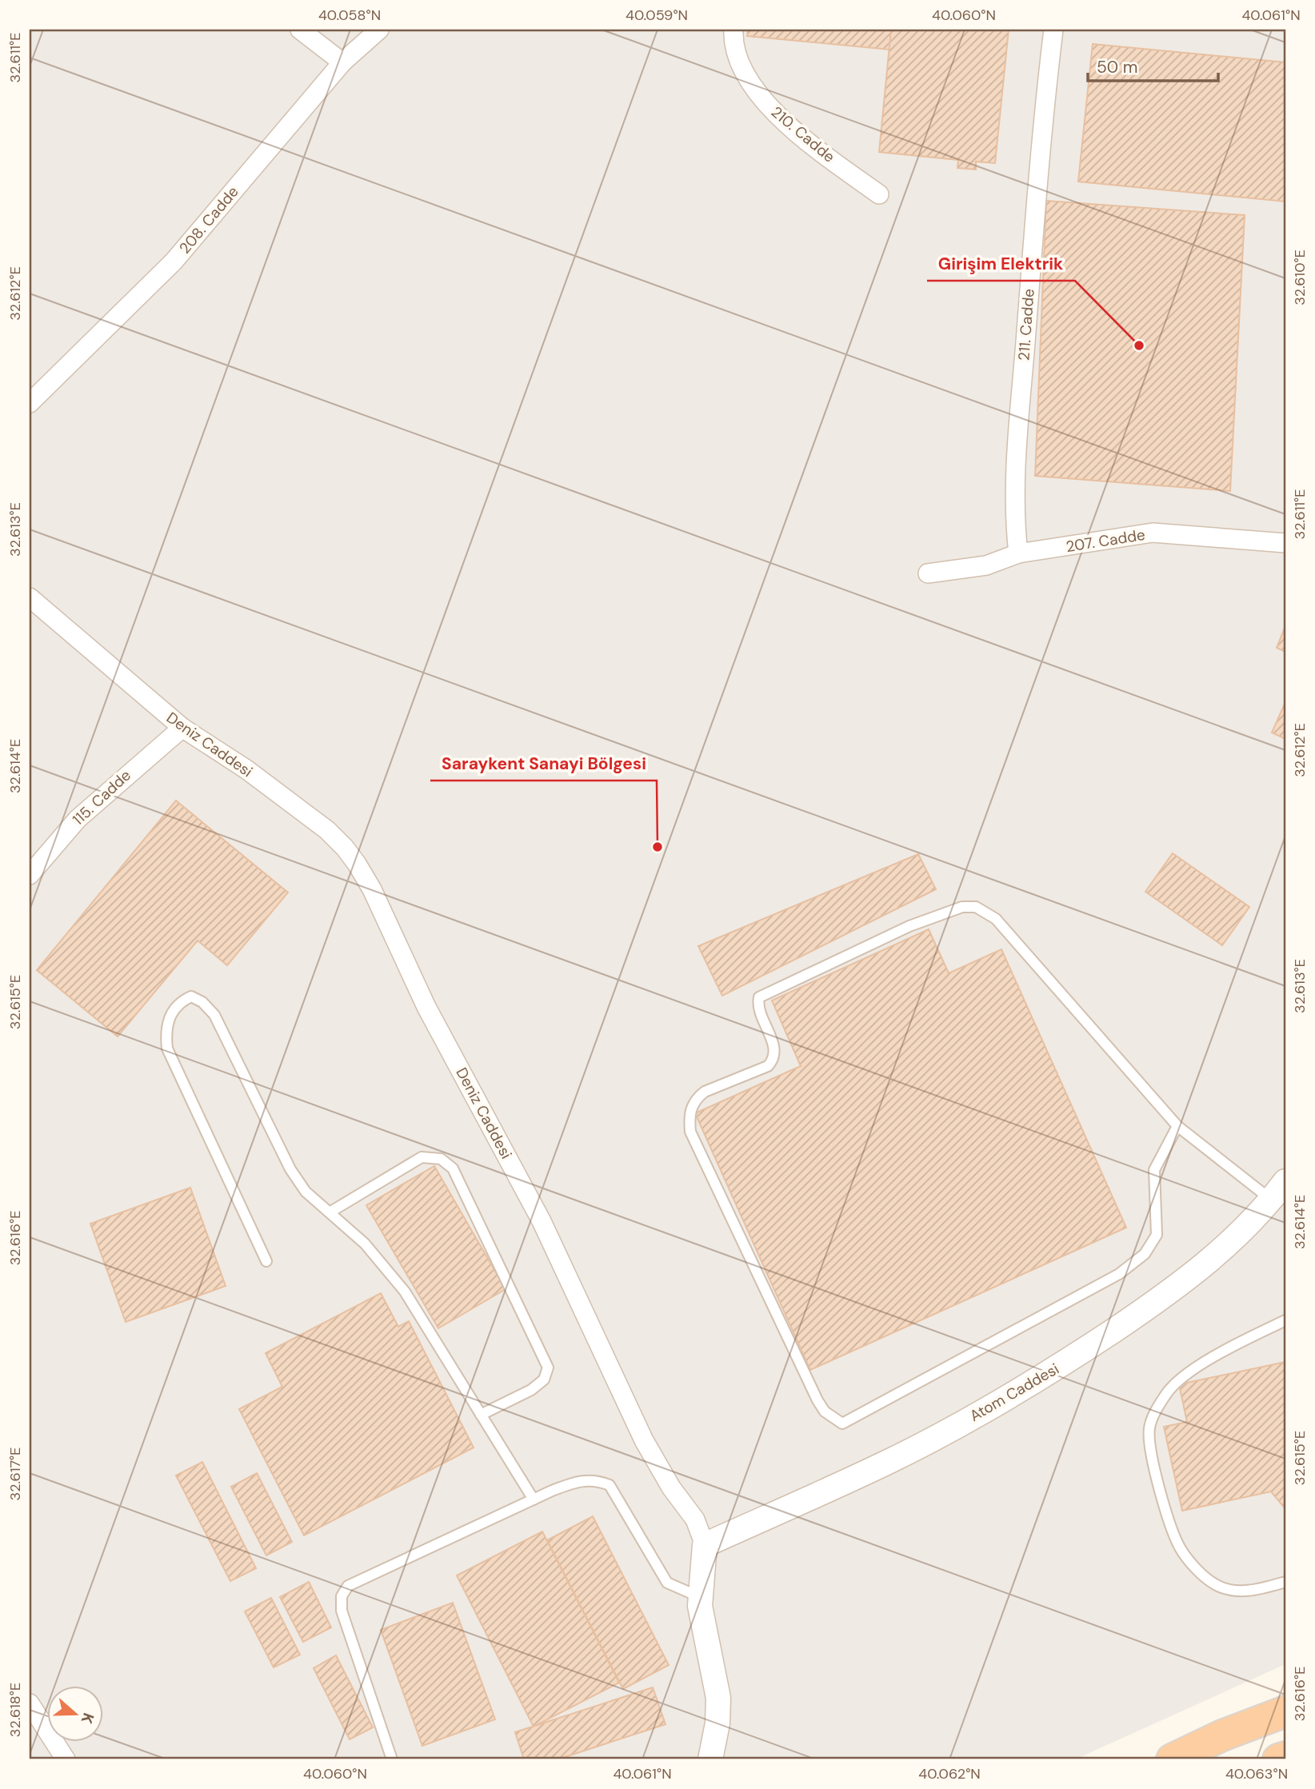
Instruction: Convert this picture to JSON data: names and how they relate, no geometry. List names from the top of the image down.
{
  "streets": {
    "street": [
      "210. Cadde",
      "208. Cadde",
      "211. Cadde",
      "207. Cadde",
      "Deniz Caddesi",
      "115. Cadde",
      "Atom Caddesi"
    ]
  },
  "crossings": [
    ["211. Cadde", "207. Cadde"],
    ["Deniz Caddesi", "115. Cadde"],
    ["Deniz Caddesi", "Atom Caddesi"]
  ],
  "places": ["Girişim Elektrik", "Saraykent Sanayi Bölgesi"],
  "scale_bar": "50 m",
  "north": "right",
  "coordinates": [
    "40.058°N",
    "40.059°N",
    "40.060°N",
    "40.061°N",
    "32.611°E",
    "32.610°E",
    "32.612°E",
    "32.613°E",
    "32.614°E",
    "32.615°E",
    "32.616°E",
    "32.617°E",
    "32.618°E",
    "40.062°N",
    "40.063°N"
  ]
}
